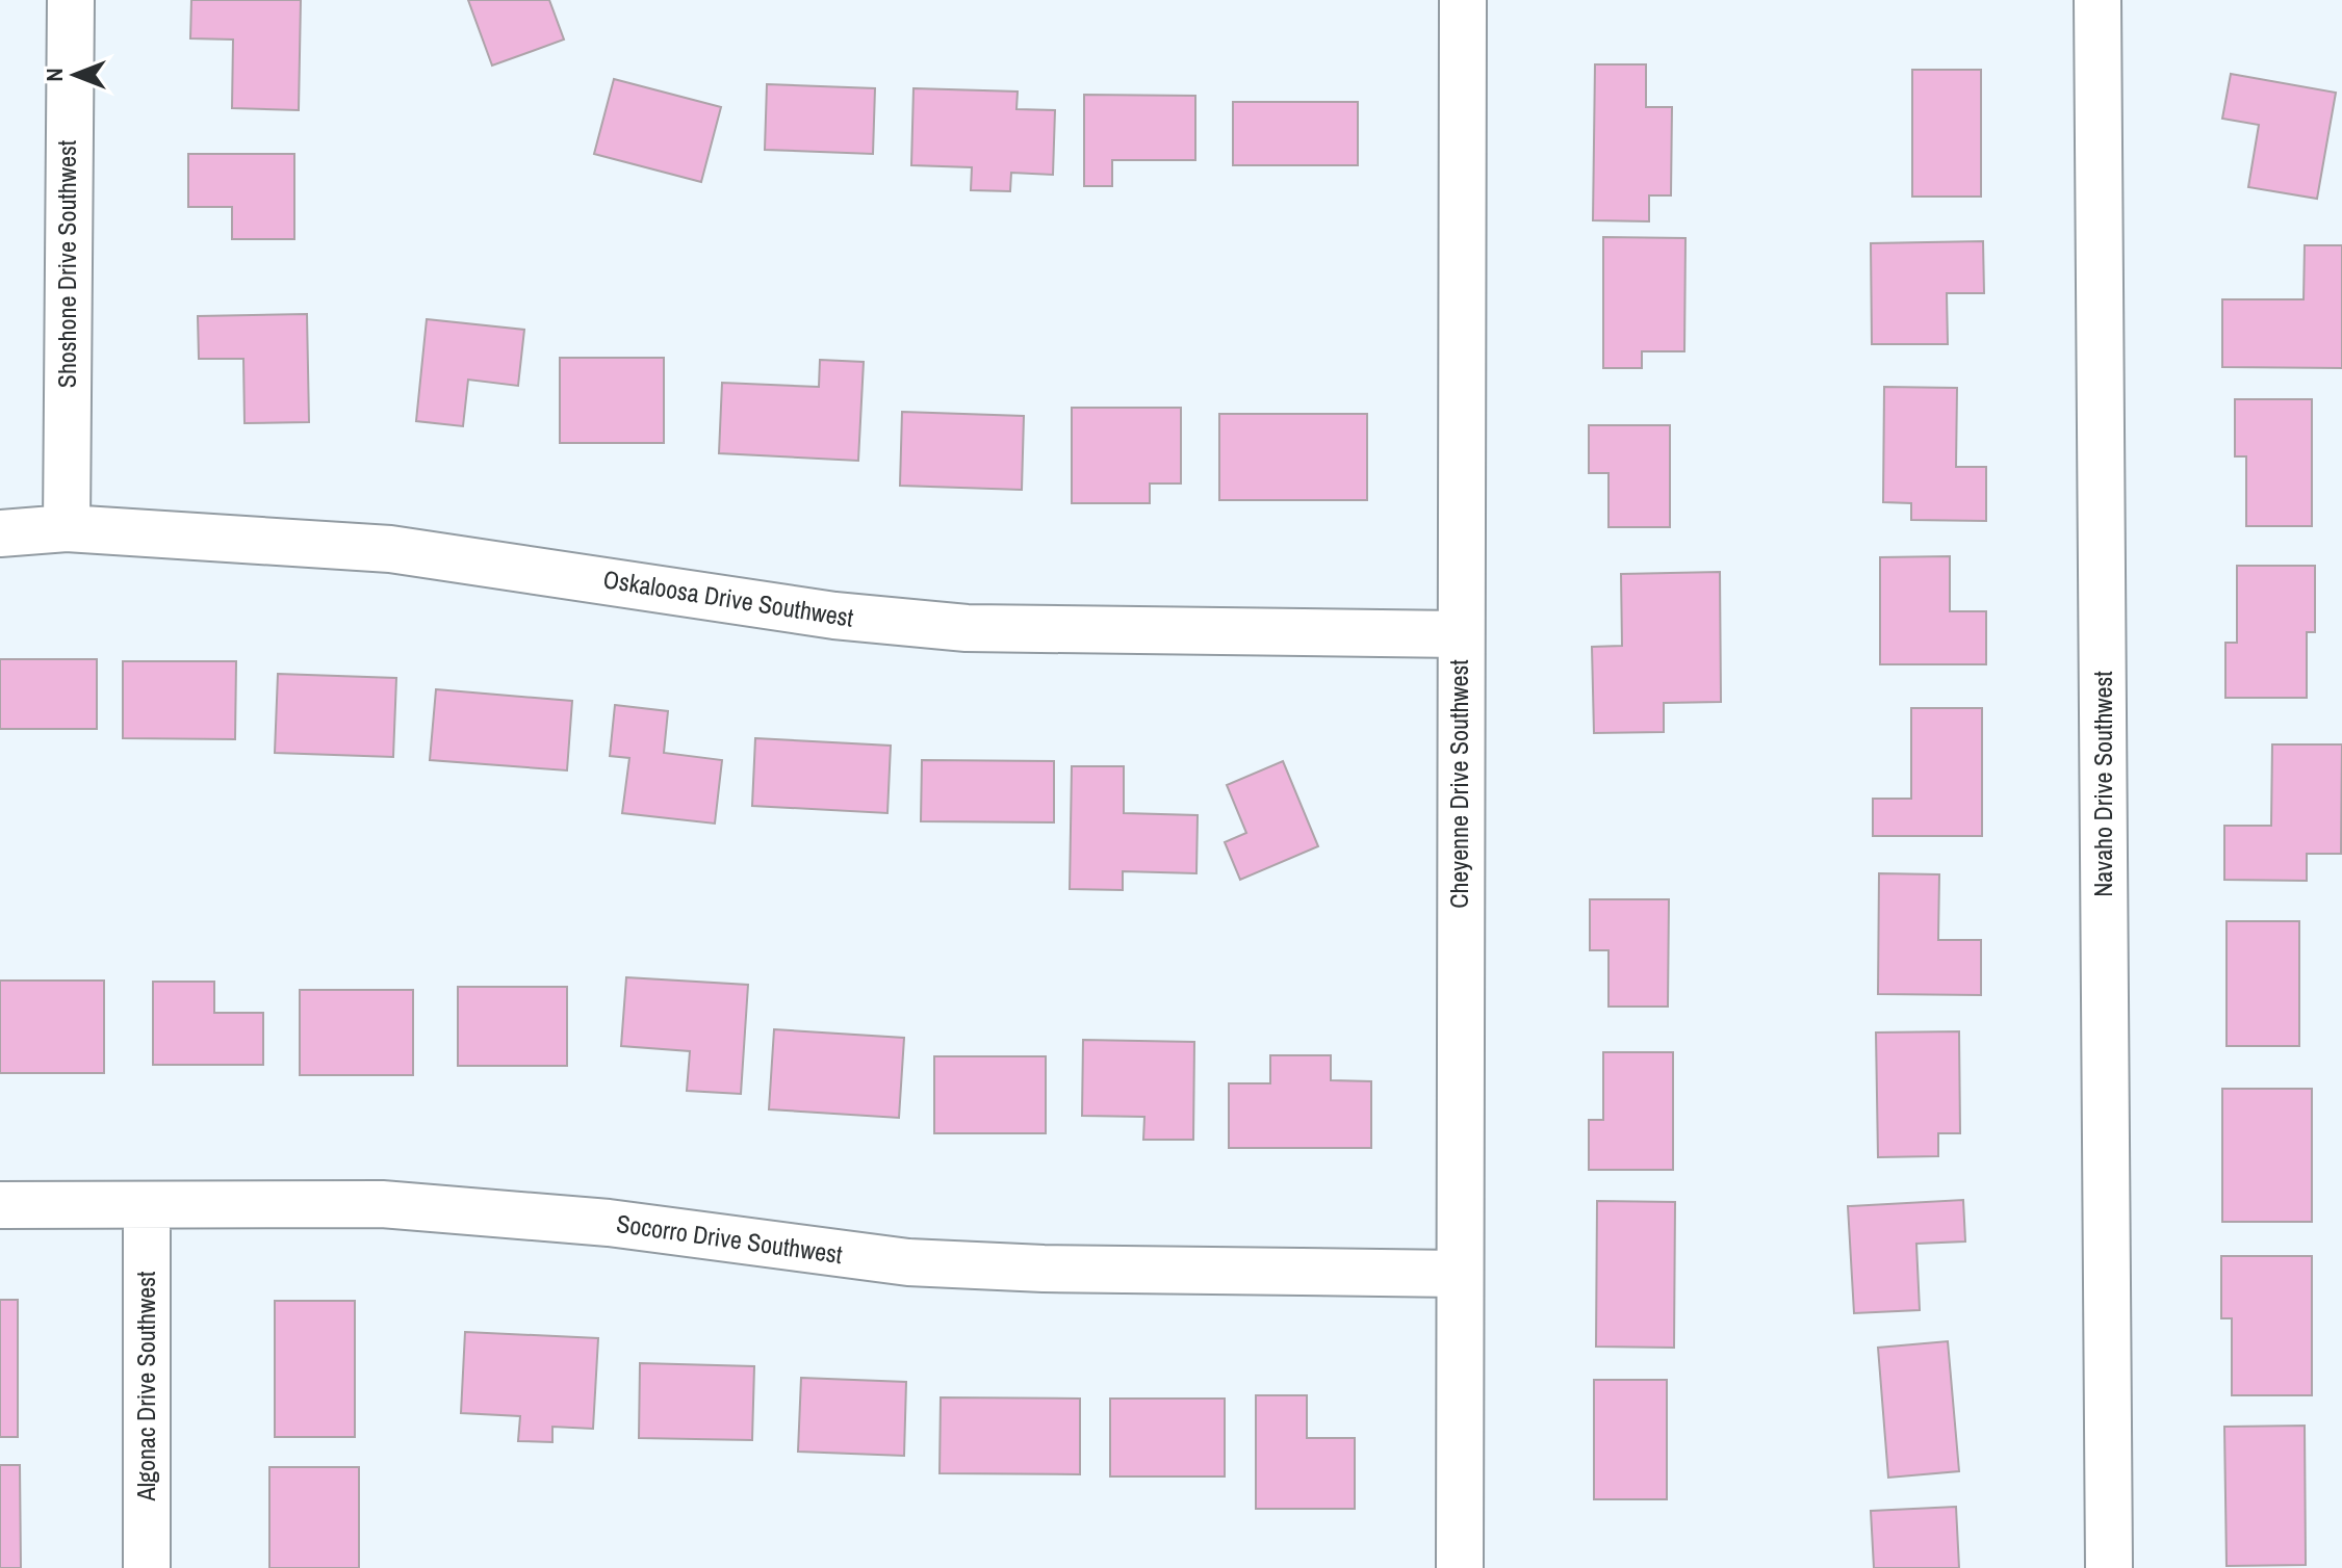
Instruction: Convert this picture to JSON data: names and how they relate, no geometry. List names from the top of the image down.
{
  "streets": {
    "street": [
      "Shoshone Drive Southwest",
      "Oskaloosa Drive Southwest",
      "Cheyenne Drive Southwest",
      "Navaho Drive Southwest",
      "Socorro Drive Southwest",
      "Algonac Drive Southwest"
    ]
  },
  "crossings": [
    ["Shoshone Drive Southwest", "Oskaloosa Drive Southwest"],
    ["Oskaloosa Drive Southwest", "Cheyenne Drive Southwest"],
    ["Cheyenne Drive Southwest", "Socorro Drive Southwest"],
    ["Socorro Drive Southwest", "Algonac Drive Southwest"]
  ],
  "north": "left"
}
